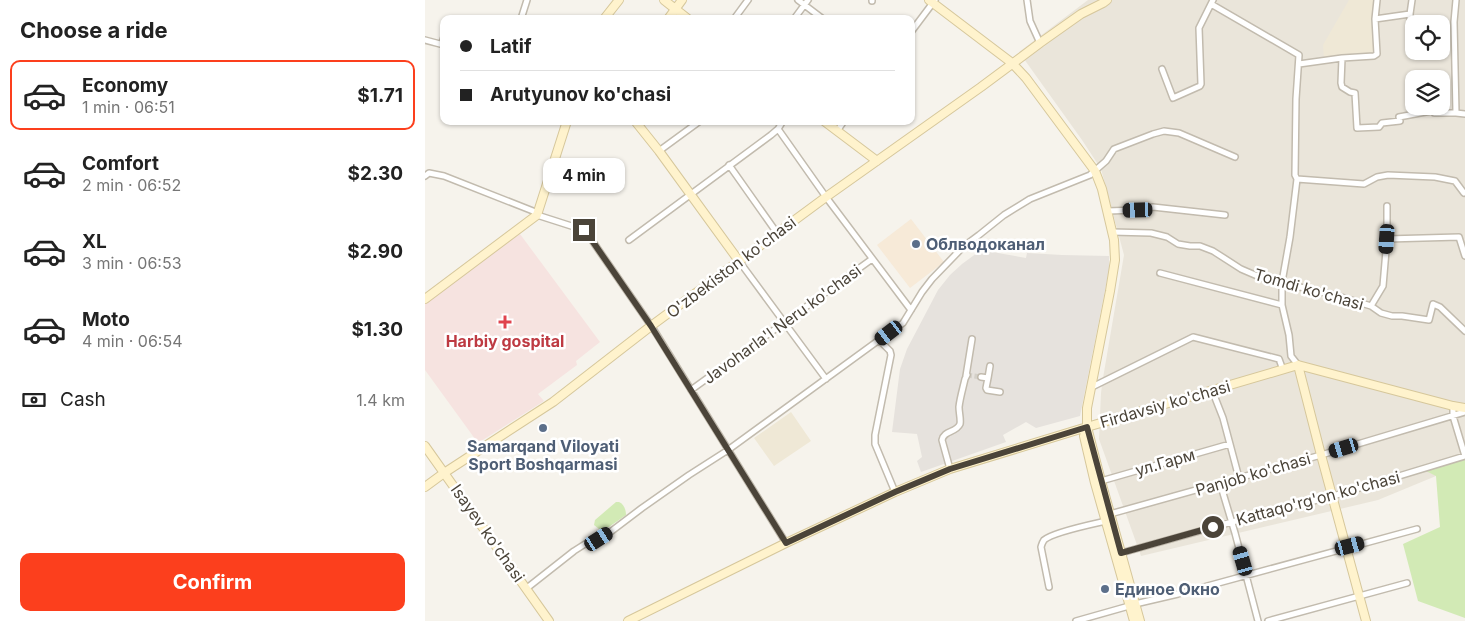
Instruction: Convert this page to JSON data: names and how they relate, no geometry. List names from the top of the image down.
{
  "streets": {
    "main road": ["O'zbekiston ko'chasi", "Firdavsiy ko'chasi", "Isayev ko'chasi"],
    "street": [
      "Tomdi ko'chasi",
      "Javoharla'l Neru ko'chasi",
      "ул.Гарм",
      "Panjob ko'chasi",
      "Kattaqo'rg'on ko'chasi"
    ]
  },
  "crossings": [
    ["O'zbekiston ko'chasi", "Isayev ko'chasi"],
    ["Panjob ko'chasi", "Kattaqo'rg'on ko'chasi"]
  ],
  "places": {
    "other": ["Облводоканал", "Samarqand Viloyati Sport Boshqarmasi", "Единое Окно"],
    "health": ["Harbiy gospital"]
  },
  "page": {
    "heading": "Choose a ride",
    "banner": ["Latif", "Arutyunov ko'chasi"],
    "list": [
      {
        "name": "Economy",
        "note": "1 min · 06:51",
        "value": "$1.71"
      },
      {
        "name": "Comfort",
        "note": "2 min · 06:52",
        "value": "$2.30"
      },
      {
        "name": "XL",
        "note": "3 min · 06:53",
        "value": "$2.90"
      },
      {
        "name": "Moto",
        "note": "4 min · 06:54",
        "value": "$1.30"
      }
    ],
    "bubble": "4 min",
    "pay": ["Cash", "1.4 km"],
    "buttons": "Confirm"
  }
}
